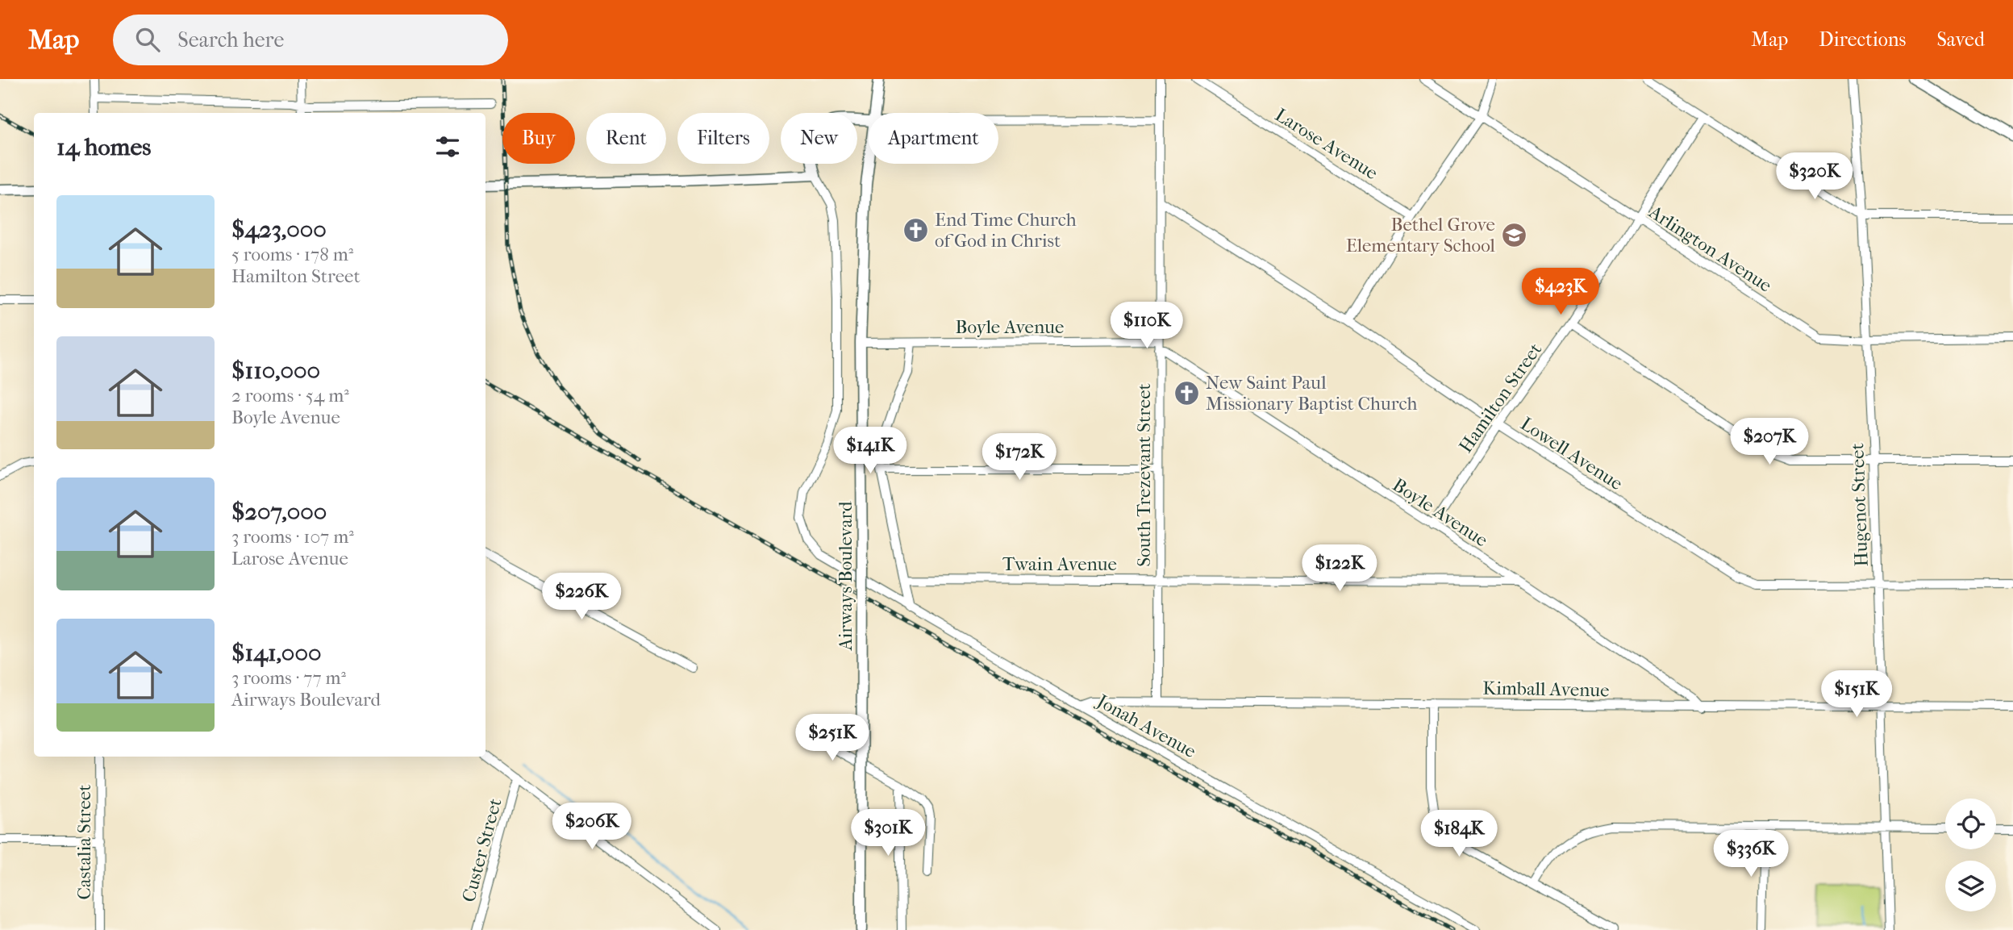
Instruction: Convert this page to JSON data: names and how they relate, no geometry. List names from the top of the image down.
{
  "streets": {
    "main road": ["Airways Boulevard"],
    "street": [
      "Larose Avenue",
      "Arlington Avenue",
      "Boyle Avenue",
      "Hamilton Street",
      "Lowell Avenue",
      "South Trezevant Street",
      "Hugenot Street",
      "Twain Avenue",
      "Kimball Avenue",
      "Jonah Avenue",
      "Castalia Street",
      "Custer Street"
    ]
  },
  "crossings": [
    ["Arlington Avenue", "Hamilton Street"],
    ["Arlington Avenue", "Hugenot Street"],
    ["Boyle Avenue", "Hamilton Street"],
    ["Boyle Avenue", "South Trezevant Street"],
    ["Boyle Avenue", "Twain Avenue"],
    ["Boyle Avenue", "Airways Boulevard"],
    ["Boyle Avenue", "Kimball Avenue"],
    ["Hamilton Street", "Lowell Avenue"],
    ["Lowell Avenue", "South Trezevant Street"],
    ["Lowell Avenue", "Hugenot Street"],
    ["South Trezevant Street", "Twain Avenue"],
    ["South Trezevant Street", "Kimball Avenue"],
    ["Hugenot Street", "Kimball Avenue"],
    ["Airways Boulevard", "Jonah Avenue"],
    ["Kimball Avenue", "Jonah Avenue"]
  ],
  "places": {
    "church": ["End Time Church of God in Christ", "New Saint Paul Missionary Baptist Church"],
    "school or university": ["Bethel Grove Elementary School"]
  },
  "page": {
    "header": "Map",
    "search": "Search here",
    "nav": ["Map", "Directions", "Saved"],
    "chip": [
      "Buy",
      "Rent",
      "Filters",
      "New",
      "Apartment"
    ],
    "heading": "14 homes",
    "price": [
      "$320K",
      "$423K",
      "$110K",
      "$207K",
      "$141K",
      "$172K",
      "$122K",
      "$226K",
      "$151K",
      "$251K",
      "$206K",
      "$301K",
      "$184K",
      "$336K"
    ],
    "list": [
      {
        "name": "$423,000",
        "note": "5 rooms · 178 m² · Hamilton Street"
      },
      {
        "name": "$110,000",
        "note": "2 rooms · 54 m² · Boyle Avenue"
      },
      {
        "name": "$207,000",
        "note": "3 rooms · 107 m² · Larose Avenue"
      },
      {
        "name": "$141,000",
        "note": "3 rooms · 77 m² · Airways Boulevard"
      }
    ]
  }
}
